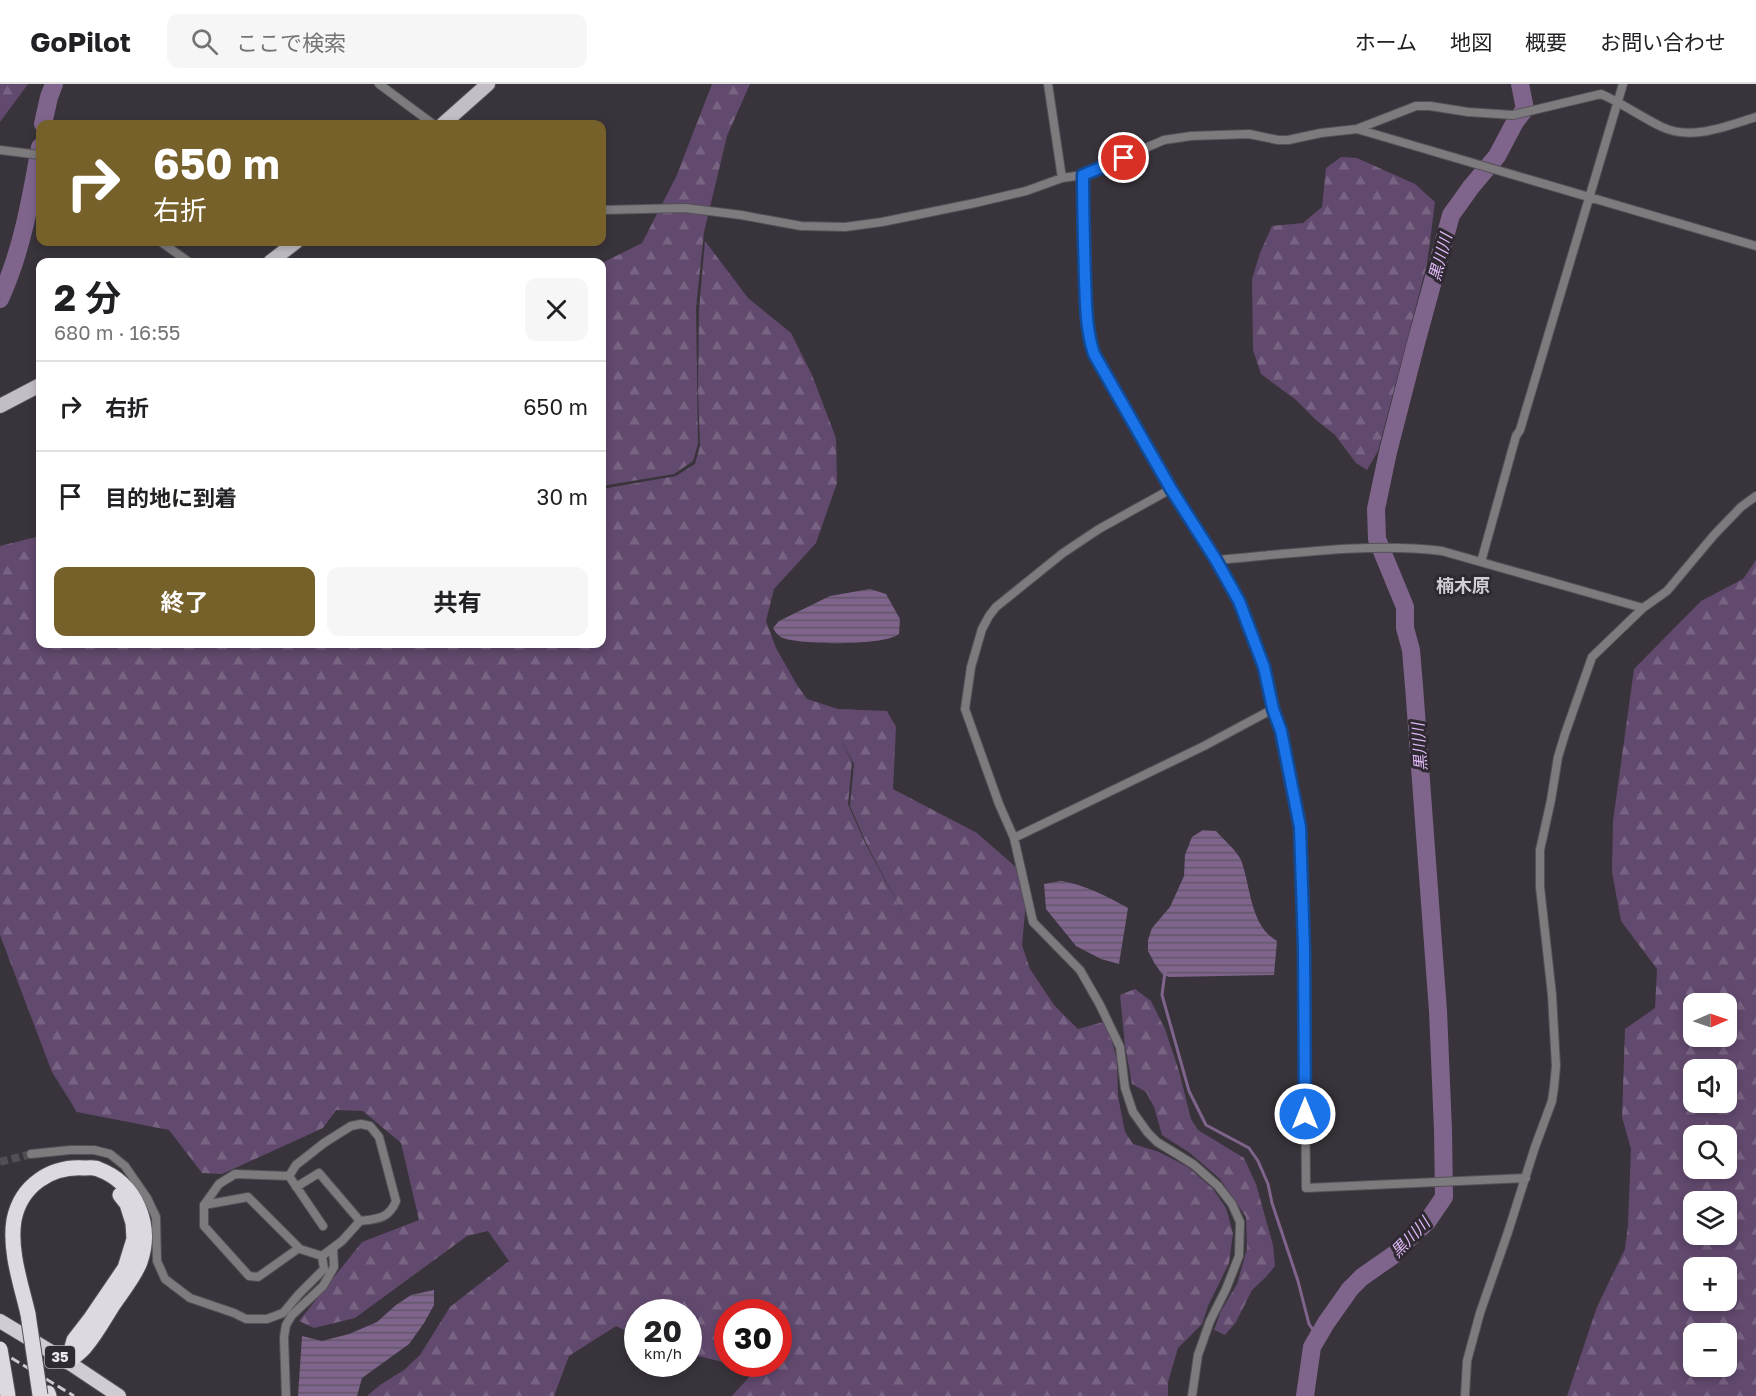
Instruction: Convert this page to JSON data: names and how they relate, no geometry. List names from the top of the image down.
{
  "streets": {
    "highway": ["35"]
  },
  "districts": ["楠木原"],
  "water": ["黒川川"],
  "north": "right",
  "page": {
    "header": "GoPilot",
    "search": "ここで検索",
    "nav": [
      "ホーム",
      "地図",
      "概要",
      "お問い合わせ"
    ],
    "turn": ["650 m", "右折"],
    "heading": ["2 分", "680 m · 16:55"],
    "list": [
      {
        "name": "右折",
        "value": "650 m"
      },
      {
        "name": "目的地に到着",
        "value": "30 m"
      }
    ],
    "buttons": ["終了", "共有"],
    "map_buttons": ["+", "−"],
    "speed": "20 km/h",
    "limit": "30"
  }
}
